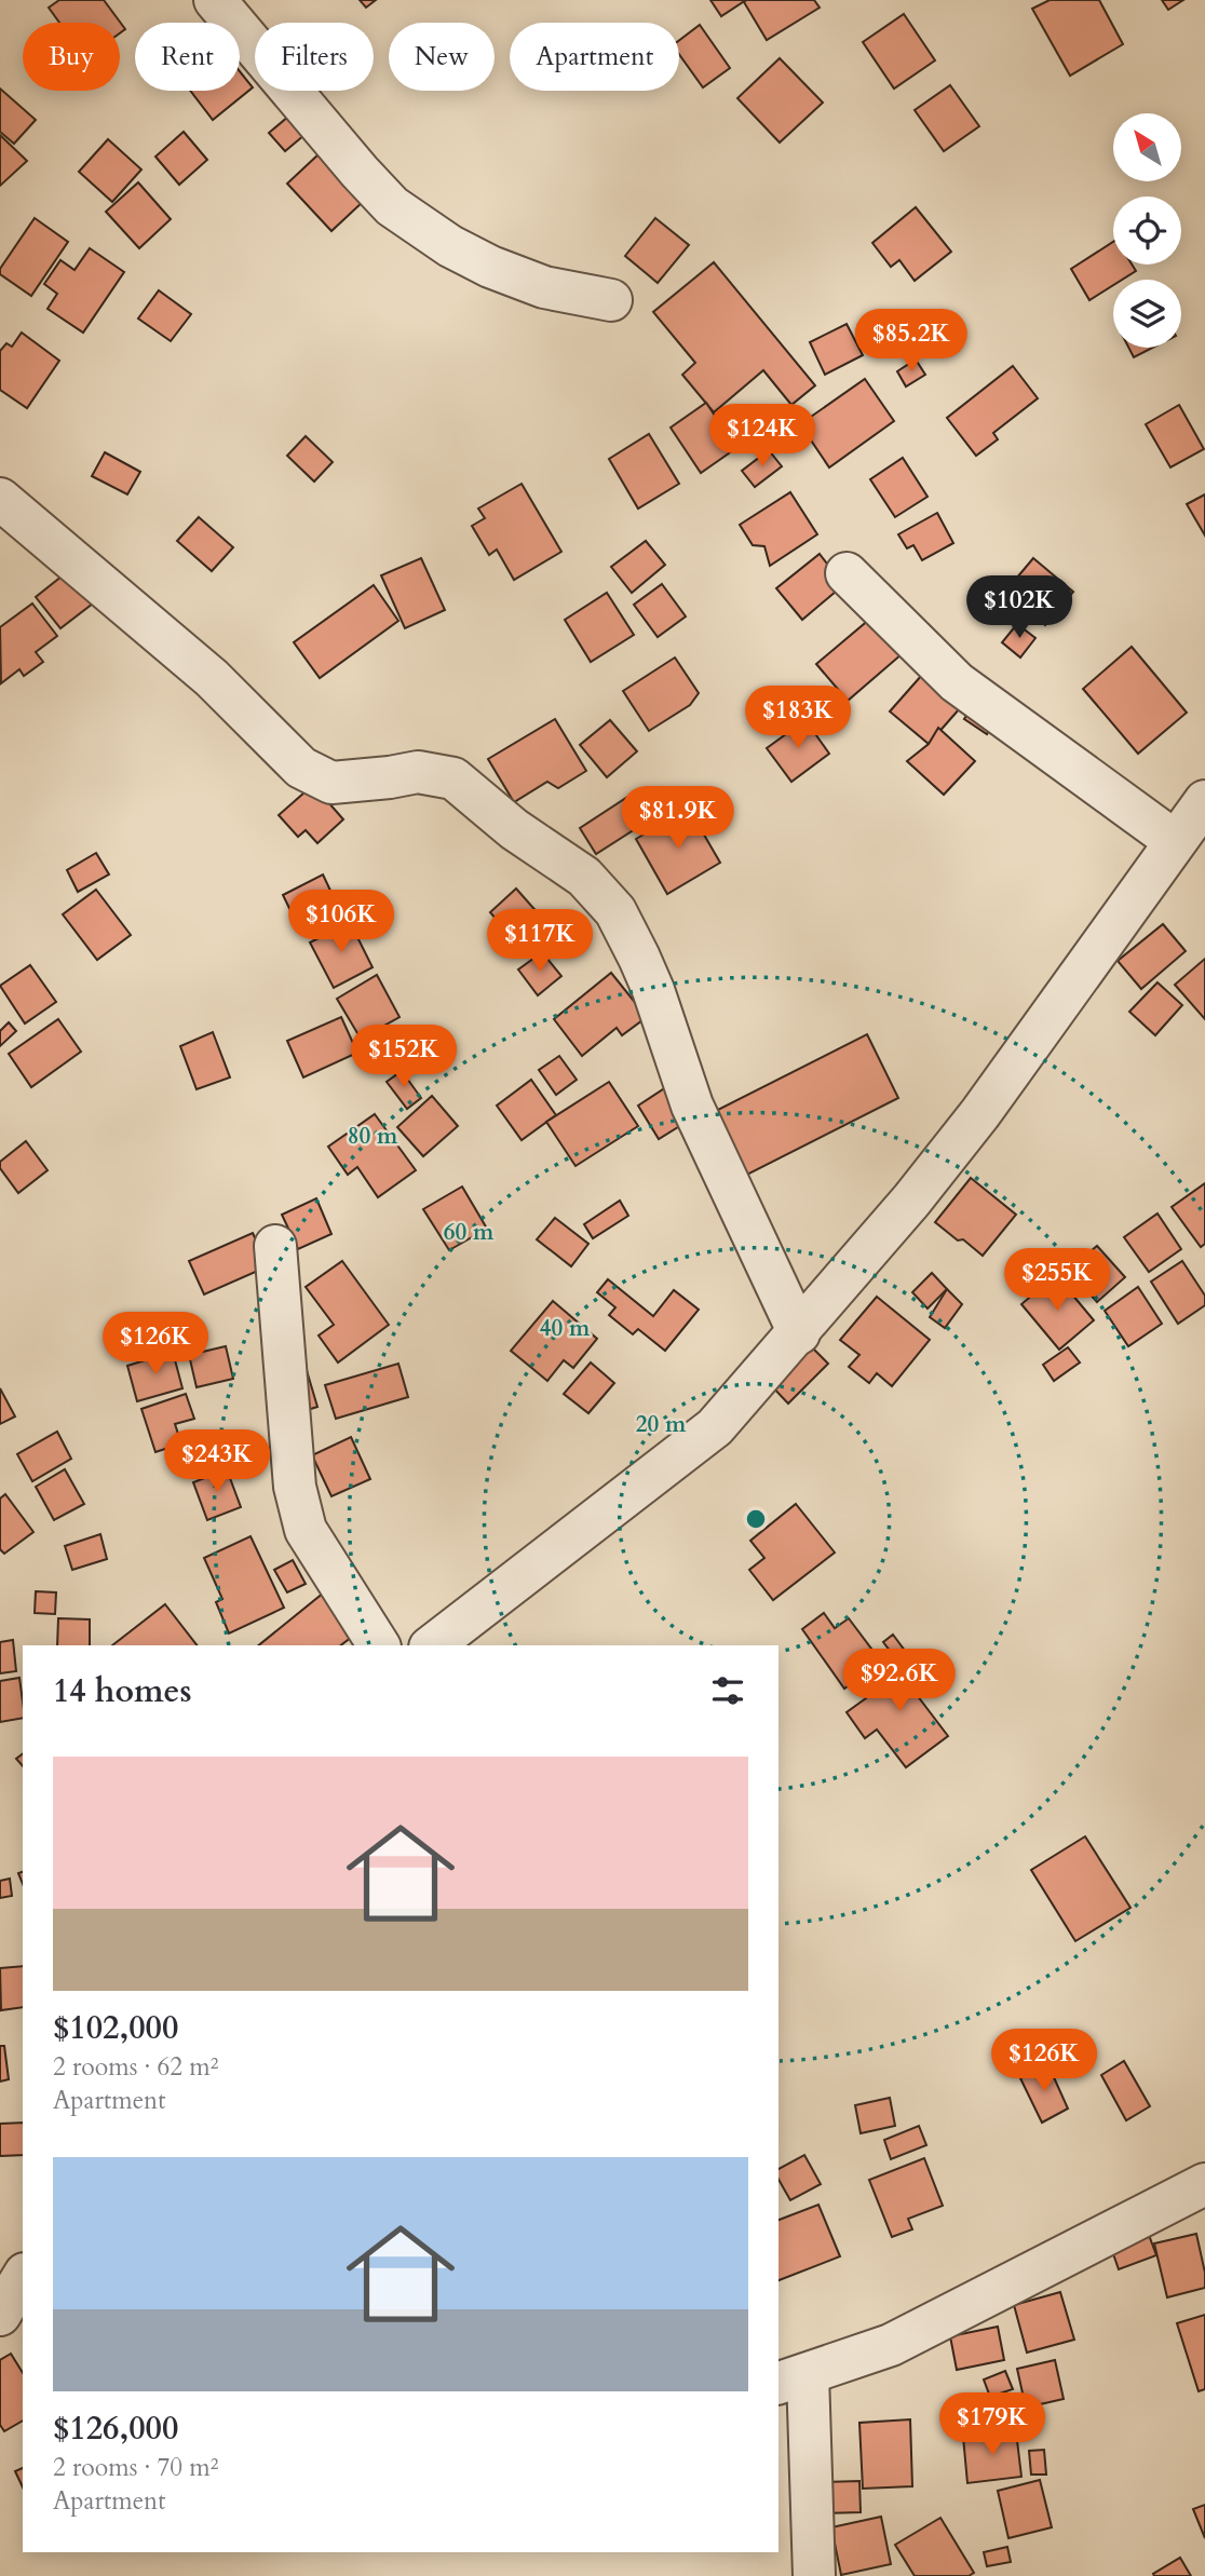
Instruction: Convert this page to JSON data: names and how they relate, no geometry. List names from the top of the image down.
{
  "north": "top left",
  "page": {
    "chip": [
      "Buy",
      "Rent",
      "Filters",
      "New",
      "Apartment"
    ],
    "price": [
      "$85.2K",
      "$124K",
      "$102K",
      "$183K",
      "$81.9K",
      "$106K",
      "$117K",
      "$152K",
      "$255K",
      "$126K",
      "$243K",
      "$92.6K",
      "$126K",
      "$179K"
    ],
    "heading": "14 homes",
    "list": [
      {
        "name": "$102,000",
        "note": "2 rooms · 62 m² · Apartment"
      },
      {
        "name": "$126,000",
        "note": "2 rooms · 70 m² · Apartment"
      }
    ]
  },
  "rings": [
    "80 m",
    "60 m",
    "40 m",
    "20 m"
  ]
}
